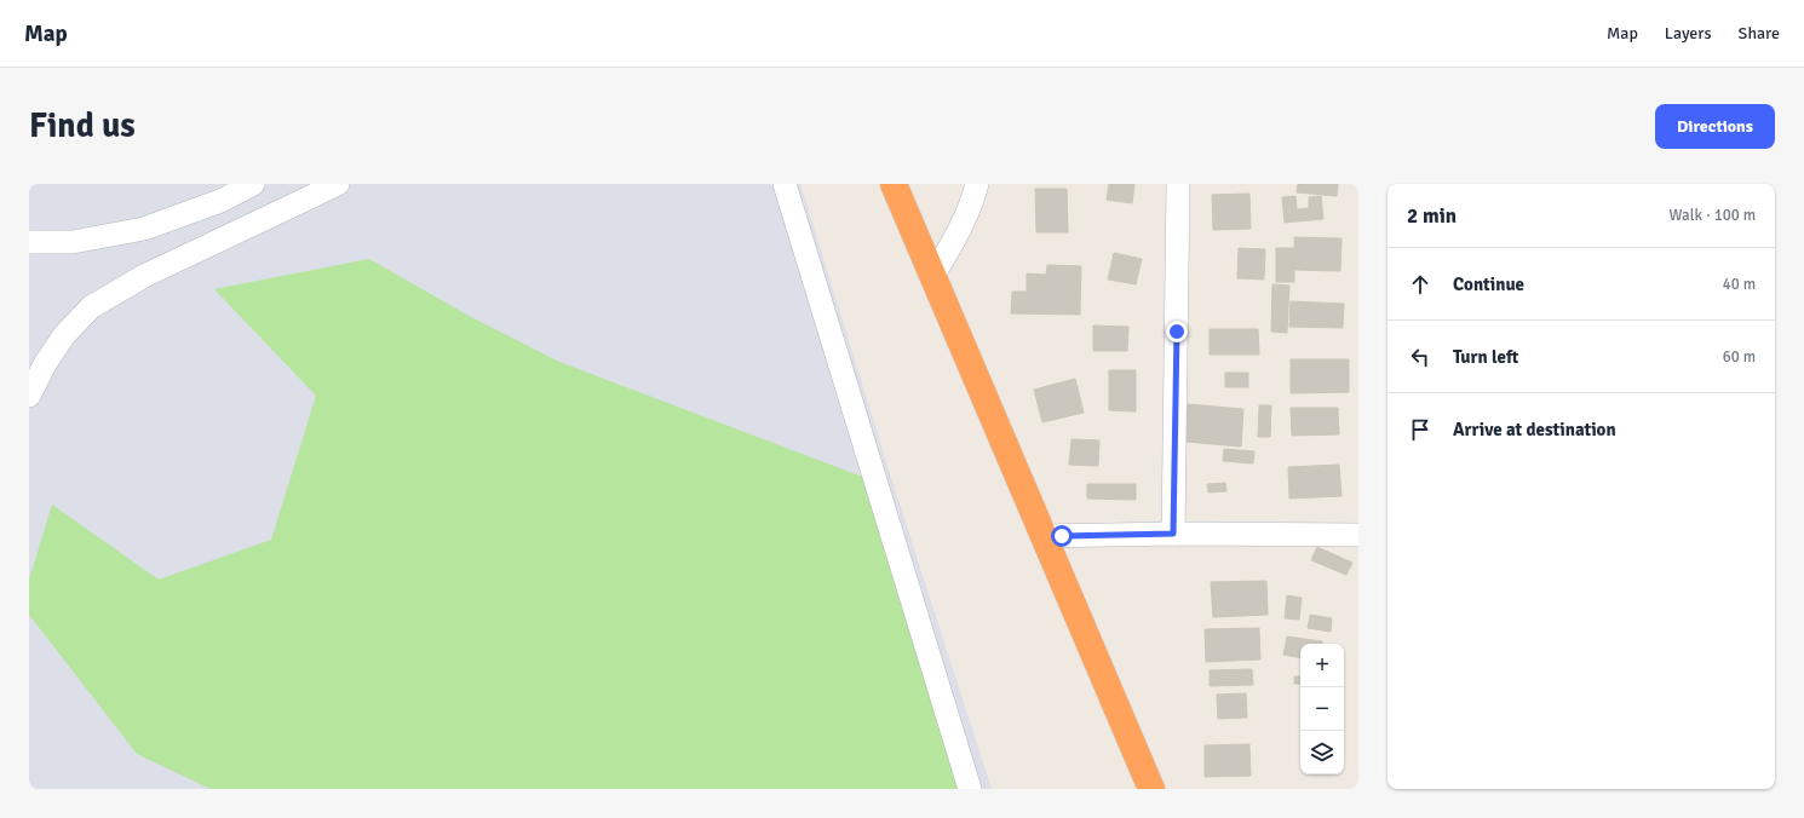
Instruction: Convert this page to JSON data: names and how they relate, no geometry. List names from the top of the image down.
{
  "page": {
    "header": "Map",
    "nav": ["Map", "Layers", "Share"],
    "buttons": "Directions",
    "title": "Find us",
    "heading": ["2 min", "Walk · 100 m"],
    "list": [
      ["Continue", "40 m"],
      ["Turn left", "60 m"],
      "Arrive at destination"
    ],
    "map_buttons": ["+", "−"]
  }
}
